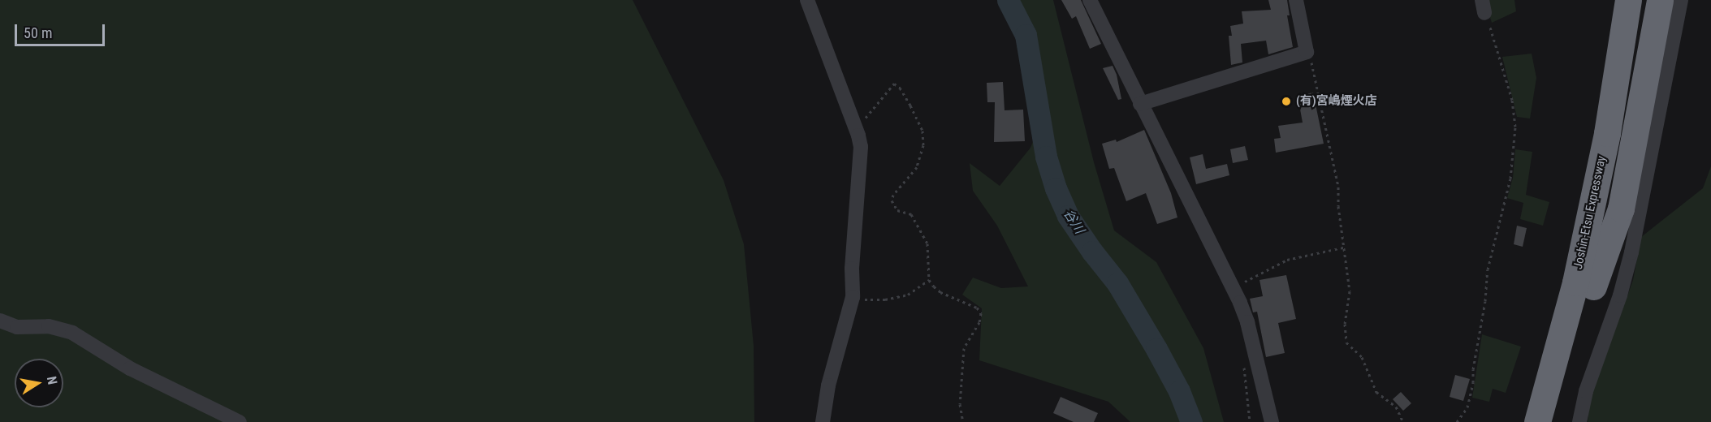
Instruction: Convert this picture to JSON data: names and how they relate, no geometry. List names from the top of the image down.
{
  "streets": {
    "highway": ["Joshin-Etsu Expressway"]
  },
  "water": ["谷川"],
  "places": ["(有)宮嶋煙火店"],
  "scale_bar": "50 m",
  "north": "right"
}
